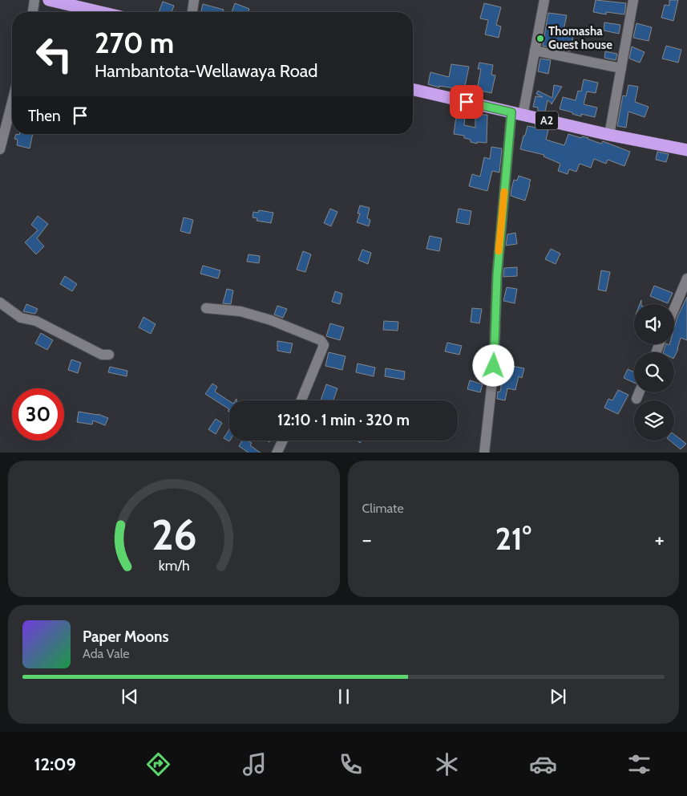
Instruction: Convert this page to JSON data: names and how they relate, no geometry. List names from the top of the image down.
{
  "streets": {
    "highway": ["A2"]
  },
  "places": ["Thomasha Guest house"],
  "page": {
    "turn": ["270 m", "Hambantota-Wellawaya Road"],
    "then": "Then",
    "limit": "30",
    "trip": "12:10 · 1 min · 320 m",
    "tile": "Climate",
    "heat": ["−", "21°", "+"],
    "song": ["Paper Moons", "Ada Vale"],
    "tabs": "12:09",
    "gauge": ["26", "km/h"]
  }
}
